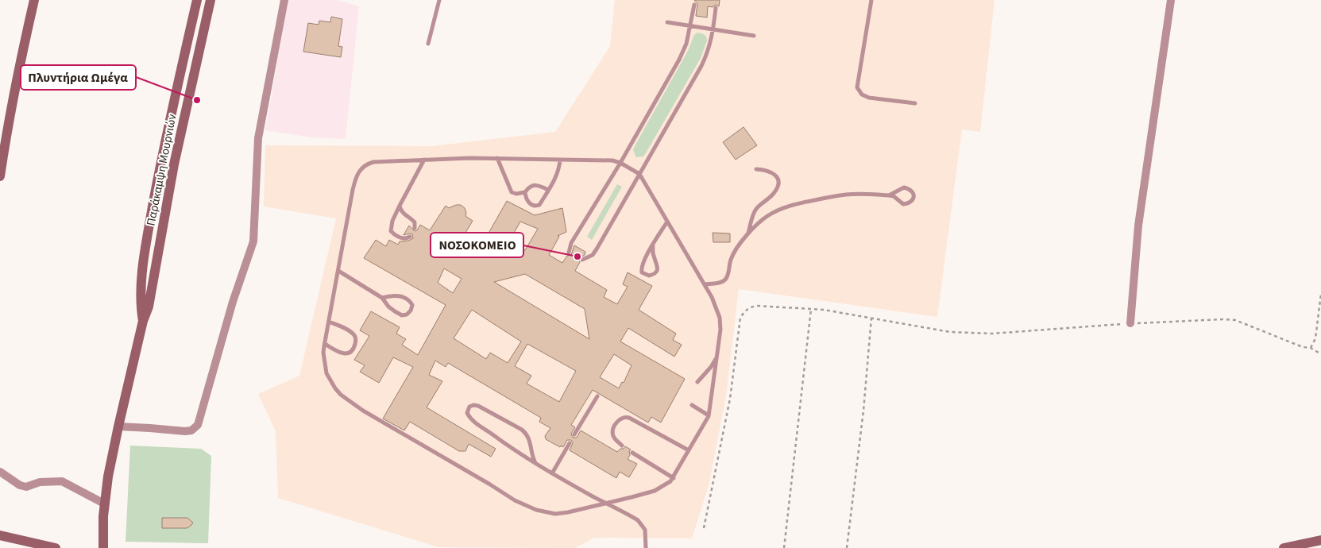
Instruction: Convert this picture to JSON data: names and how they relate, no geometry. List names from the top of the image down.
{
  "streets": {
    "main road": ["Παράκαμψη Μουρνιών"]
  },
  "places": ["Πλυντήρια Ωμέγα", "ΝΟΣΟΚΟΜΕΙΟ"]
}
